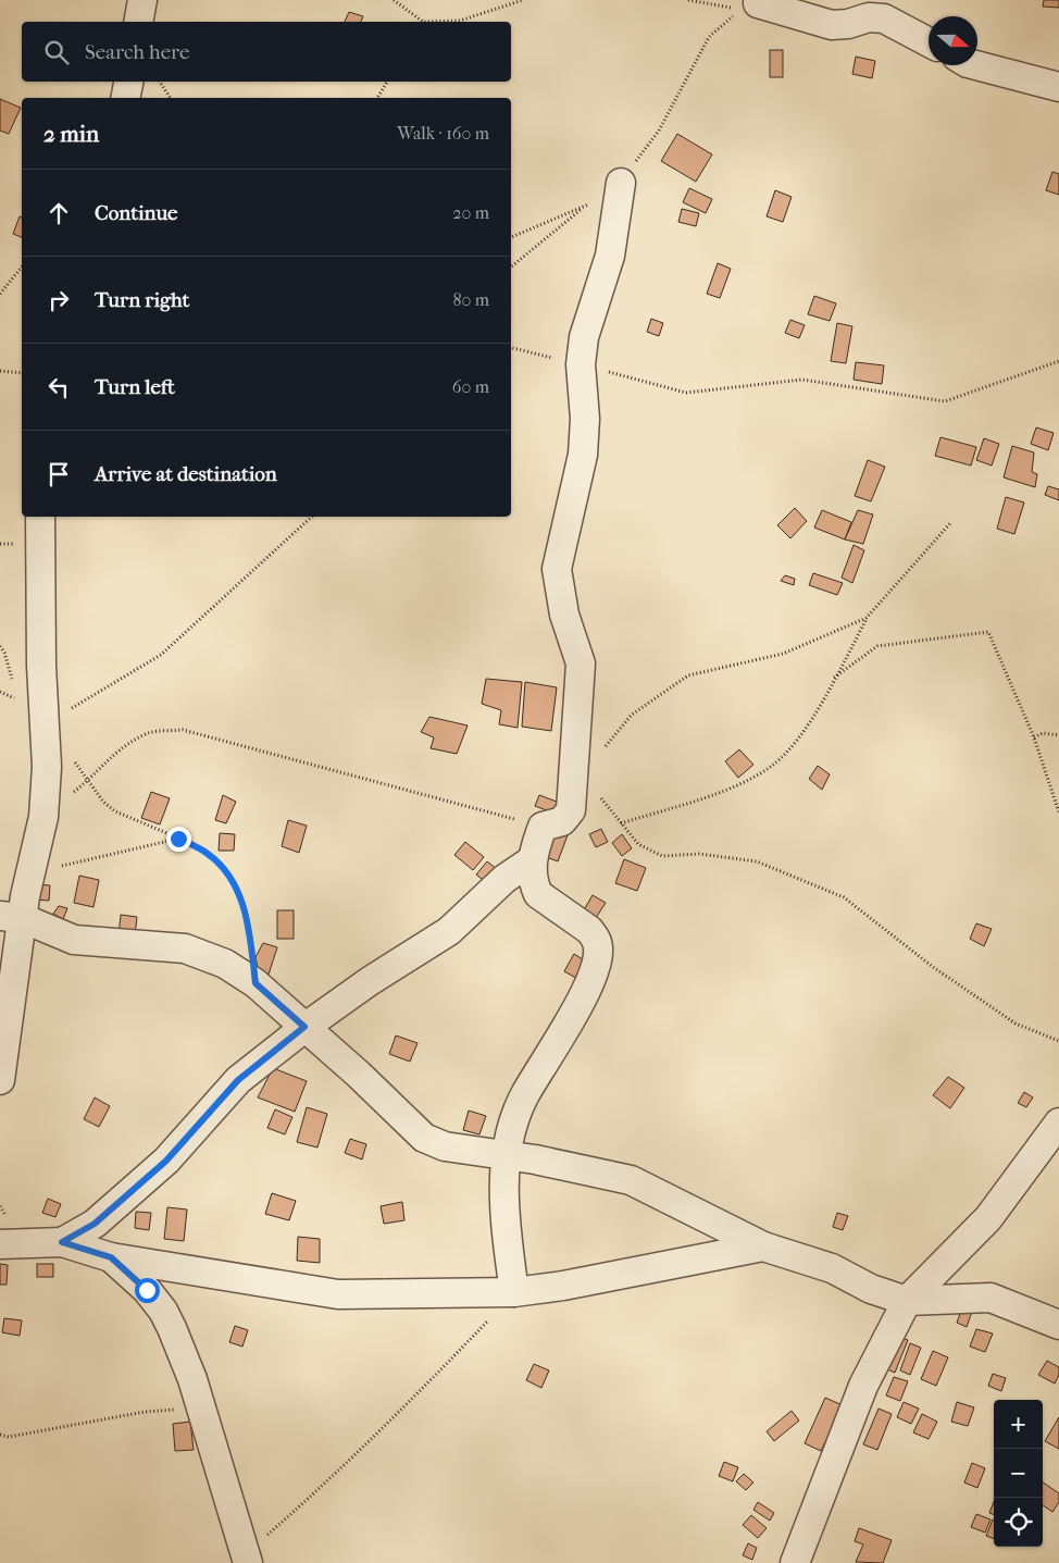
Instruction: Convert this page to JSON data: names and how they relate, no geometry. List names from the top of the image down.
{
  "north": "right",
  "page": {
    "search": "Search here",
    "heading": ["2 min", "Walk · 160 m"],
    "list": [
      ["Continue", "20 m"],
      ["Turn right", "80 m"],
      ["Turn left", "60 m"],
      "Arrive at destination"
    ],
    "map_buttons": ["+", "−"]
  }
}
